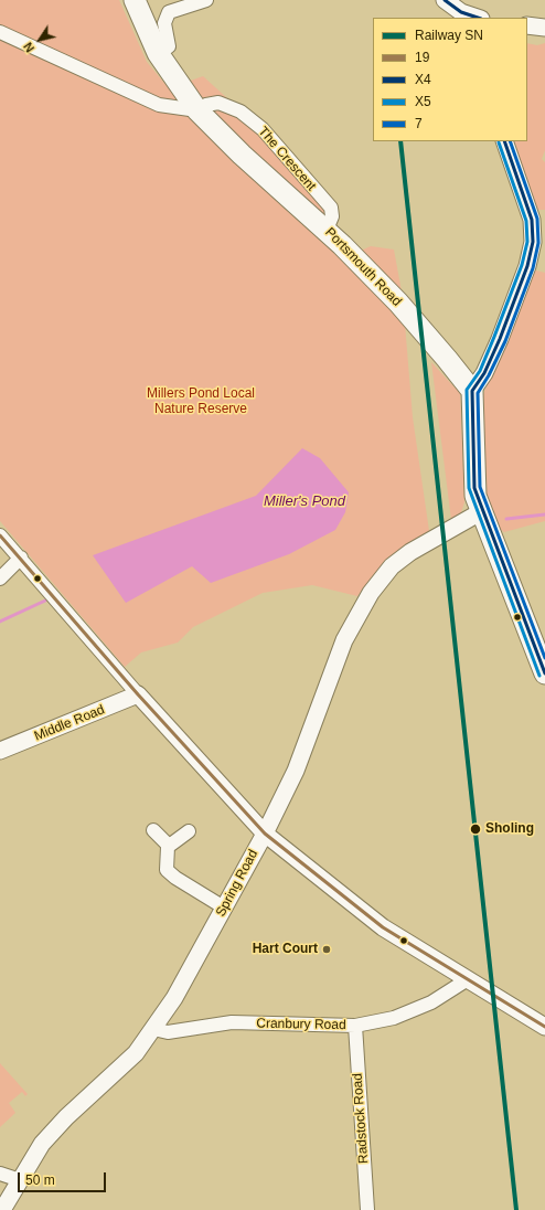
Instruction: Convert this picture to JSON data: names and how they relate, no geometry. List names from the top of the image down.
{
  "streets": {
    "main road": ["Portsmouth Road"],
    "street": [
      "The Crescent",
      "Middle Road",
      "Spring Road",
      "Cranbury Road",
      "Radstock Road"
    ]
  },
  "crossings": [
    ["The Crescent", "Portsmouth Road"],
    ["Spring Road", "Cranbury Road"],
    ["Cranbury Road", "Radstock Road"]
  ],
  "water": ["Miller's Pond"],
  "parks": ["Millers Pond Local Nature Reserve"],
  "places": ["Sholing", "Hart Court"],
  "lines": [
    "transit line X4",
    "rail line SN",
    "transit line 7",
    "transit line X5",
    "transit line 19"
  ],
  "legend": [
    "Railway SN",
    "19",
    "X4",
    "X5",
    "7"
  ],
  "scale_bar": "50 m",
  "north": "bottom left"
}
